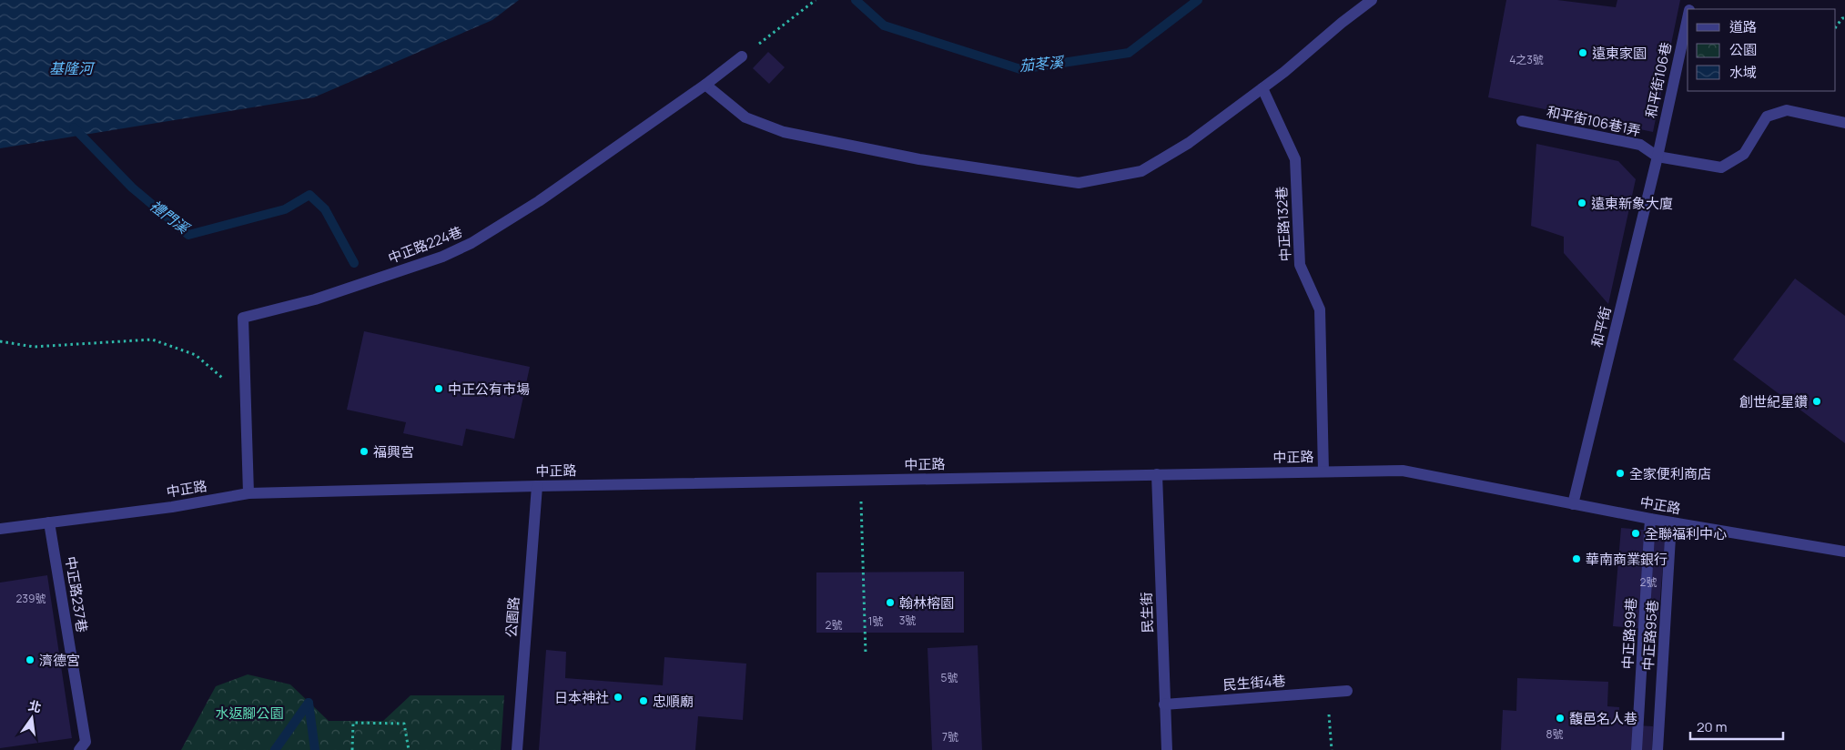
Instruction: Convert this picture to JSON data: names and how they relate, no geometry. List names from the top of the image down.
{
  "streets": {
    "street": [
      "和平街106巷",
      "和平街106巷1弄",
      "中正路132巷",
      "中正路224巷",
      "和平街",
      "中正路",
      "中正路237巷",
      "民生街",
      "公園路",
      "中正路99巷",
      "中正路95巷",
      "民生街4巷"
    ]
  },
  "crossings": [
    ["和平街106巷", "和平街106巷1弄"],
    ["和平街106巷", "和平街"],
    ["和平街106巷1弄", "和平街"],
    ["中正路132巷", "中正路"],
    ["中正路224巷", "中正路"],
    ["和平街", "中正路"],
    ["中正路", "中正路237巷"],
    ["中正路", "民生街"],
    ["中正路", "公園路"],
    ["中正路", "中正路99巷"],
    ["中正路", "中正路95巷"],
    ["民生街", "民生街4巷"]
  ],
  "water": ["茄苳溪", "基隆河", "禮門溪"],
  "parks": ["水返腳公園"],
  "places": [
    "遠東家園",
    "遠東新象大廈",
    "中正公有市場",
    "創世紀星鑽",
    "福興宮",
    "全家便利商店",
    "全聯福利中心",
    "華南商業銀行",
    "翰林榕園",
    "濟德宮",
    "日本神社",
    "忠順廟",
    "馥邑名人巷"
  ],
  "house_numbers": [
    "4之3號",
    "2號",
    "239號",
    "3號",
    "1號",
    "2號",
    "5號",
    "8號",
    "7號"
  ],
  "legend": ["道路", "公園", "水域"],
  "scale_bar": "20 m",
  "north": "top"
}
